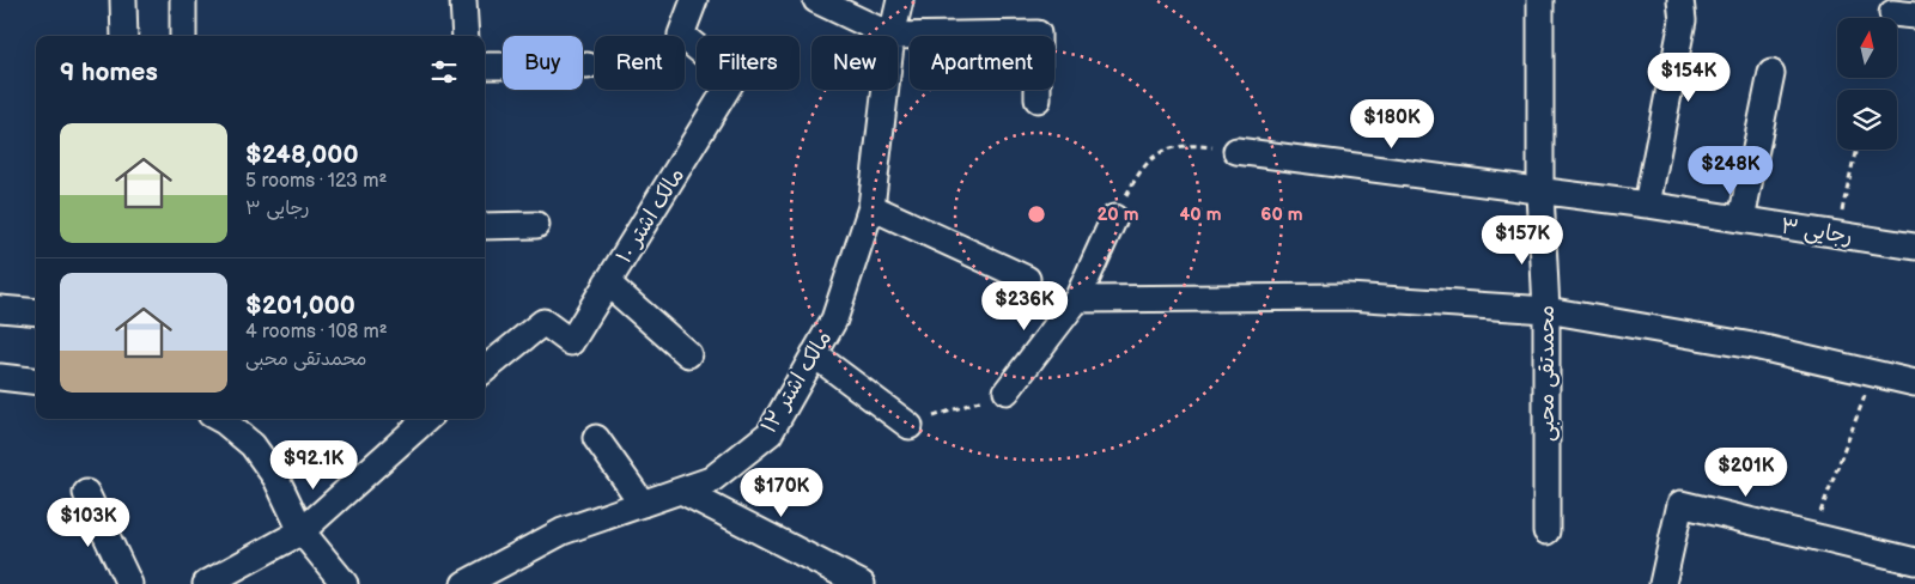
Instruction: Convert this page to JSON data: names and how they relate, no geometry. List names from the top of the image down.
{
  "streets": {
    "street": [
      "مالک اشتر ۱۰",
      "رجایی ۳",
      "محمدتقی محبی",
      "مالک اشتر ۱۲"
    ]
  },
  "crossings": [
    ["رجایی ۳", "محمدتقی محبی"]
  ],
  "north": "top",
  "page": {
    "chip": [
      "Buy",
      "Rent",
      "Filters",
      "New",
      "Apartment"
    ],
    "heading": "9 homes",
    "price": [
      "$154K",
      "$180K",
      "$248K",
      "$157K",
      "$236K",
      "$92.1K",
      "$201K",
      "$170K",
      "$103K"
    ],
    "list": [
      {
        "name": "$248,000",
        "note": "5 rooms · 123 m² · رجایی ۳"
      },
      {
        "name": "$201,000",
        "note": "4 rooms · 108 m² · محمدتقی محبی"
      }
    ]
  },
  "rings": ["20 m", "40 m", "60 m"]
}
